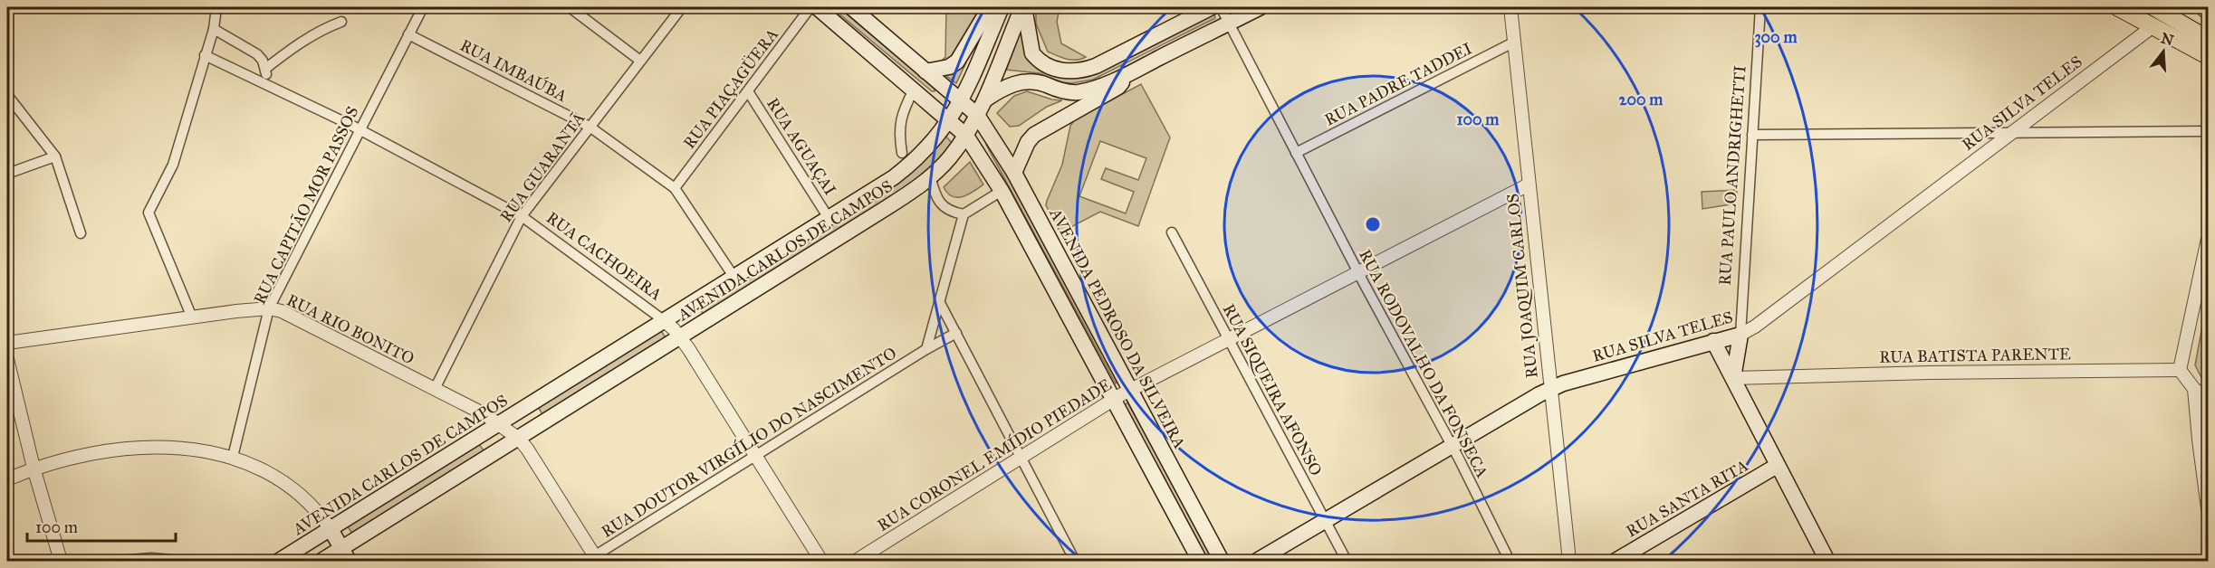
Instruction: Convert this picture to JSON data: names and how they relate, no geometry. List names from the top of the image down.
{
  "streets": {
    "main road": [
      "RUA SILVA TELES",
      "RUA PAULO ANDRIGHETTI",
      "AVENIDA CARLOS DE CAMPOS",
      "AVENIDA PEDROSO DA SILVEIRA",
      "RUA SANTA RITA"
    ],
    "street": [
      "RUA IMBAÚBA",
      "RUA PADRE TADDEI",
      "RUA PIAÇAGÜERA",
      "RUA AGUAÇAI",
      "RUA GUARANTÃ",
      "RUA CAPITÃO MOR PASSOS",
      "RUA CACHOEIRA",
      "RUA JOAQUIM CARLOS",
      "RUA RIO BONITO",
      "RUA BATISTA PARENTE",
      "RUA RODOVALHO DA FONSECA",
      "RUA SIQUEIRA AFONSO",
      "RUA DOUTOR VIRGÍLIO DO NASCIMENTO",
      "RUA CORONEL EMÍDIO PIEDADE"
    ]
  },
  "crossings": [
    ["RUA IMBAÚBA", "RUA PIAÇAGÜERA"],
    ["RUA IMBAÚBA", "RUA GUARANTÃ"],
    ["RUA IMBAÚBA", "RUA CAPITÃO MOR PASSOS"],
    ["RUA IMBAÚBA", "AVENIDA CARLOS DE CAMPOS"],
    ["RUA PADRE TADDEI", "RUA JOAQUIM CARLOS"],
    ["RUA PADRE TADDEI", "RUA RODOVALHO DA FONSECA"],
    ["RUA PIAÇAGÜERA", "RUA AGUAÇAI"],
    ["RUA SILVA TELES", "RUA PAULO ANDRIGHETTI"],
    ["RUA SILVA TELES", "RUA JOAQUIM CARLOS"],
    ["RUA SILVA TELES", "RUA RODOVALHO DA FONSECA"],
    ["RUA SILVA TELES", "RUA SIQUEIRA AFONSO"],
    ["RUA AGUAÇAI", "AVENIDA CARLOS DE CAMPOS"],
    ["RUA GUARANTÃ", "RUA CACHOEIRA"],
    ["RUA GUARANTÃ", "RUA RIO BONITO"],
    ["RUA PAULO ANDRIGHETTI", "RUA BATISTA PARENTE"],
    ["RUA CAPITÃO MOR PASSOS", "RUA CACHOEIRA"],
    ["RUA CAPITÃO MOR PASSOS", "RUA RIO BONITO"],
    ["AVENIDA CARLOS DE CAMPOS", "RUA CACHOEIRA"],
    ["AVENIDA CARLOS DE CAMPOS", "AVENIDA PEDROSO DA SILVEIRA"],
    ["AVENIDA CARLOS DE CAMPOS", "RUA RIO BONITO"],
    ["AVENIDA CARLOS DE CAMPOS", "RUA RODOVALHO DA FONSECA"],
    ["RUA CACHOEIRA", "RUA DOUTOR VIRGÍLIO DO NASCIMENTO"],
    ["RUA JOAQUIM CARLOS", "RUA CORONEL EMÍDIO PIEDADE"],
    ["AVENIDA PEDROSO DA SILVEIRA", "RUA CORONEL EMÍDIO PIEDADE"],
    ["RUA RIO BONITO", "RUA DOUTOR VIRGÍLIO DO NASCIMENTO"],
    ["RUA RODOVALHO DA FONSECA", "RUA CORONEL EMÍDIO PIEDADE"],
    ["RUA SIQUEIRA AFONSO", "RUA CORONEL EMÍDIO PIEDADE"]
  ],
  "scale_bar": "100 m",
  "north": "top",
  "rings": ["300 m", "200 m", "100 m"]
}
